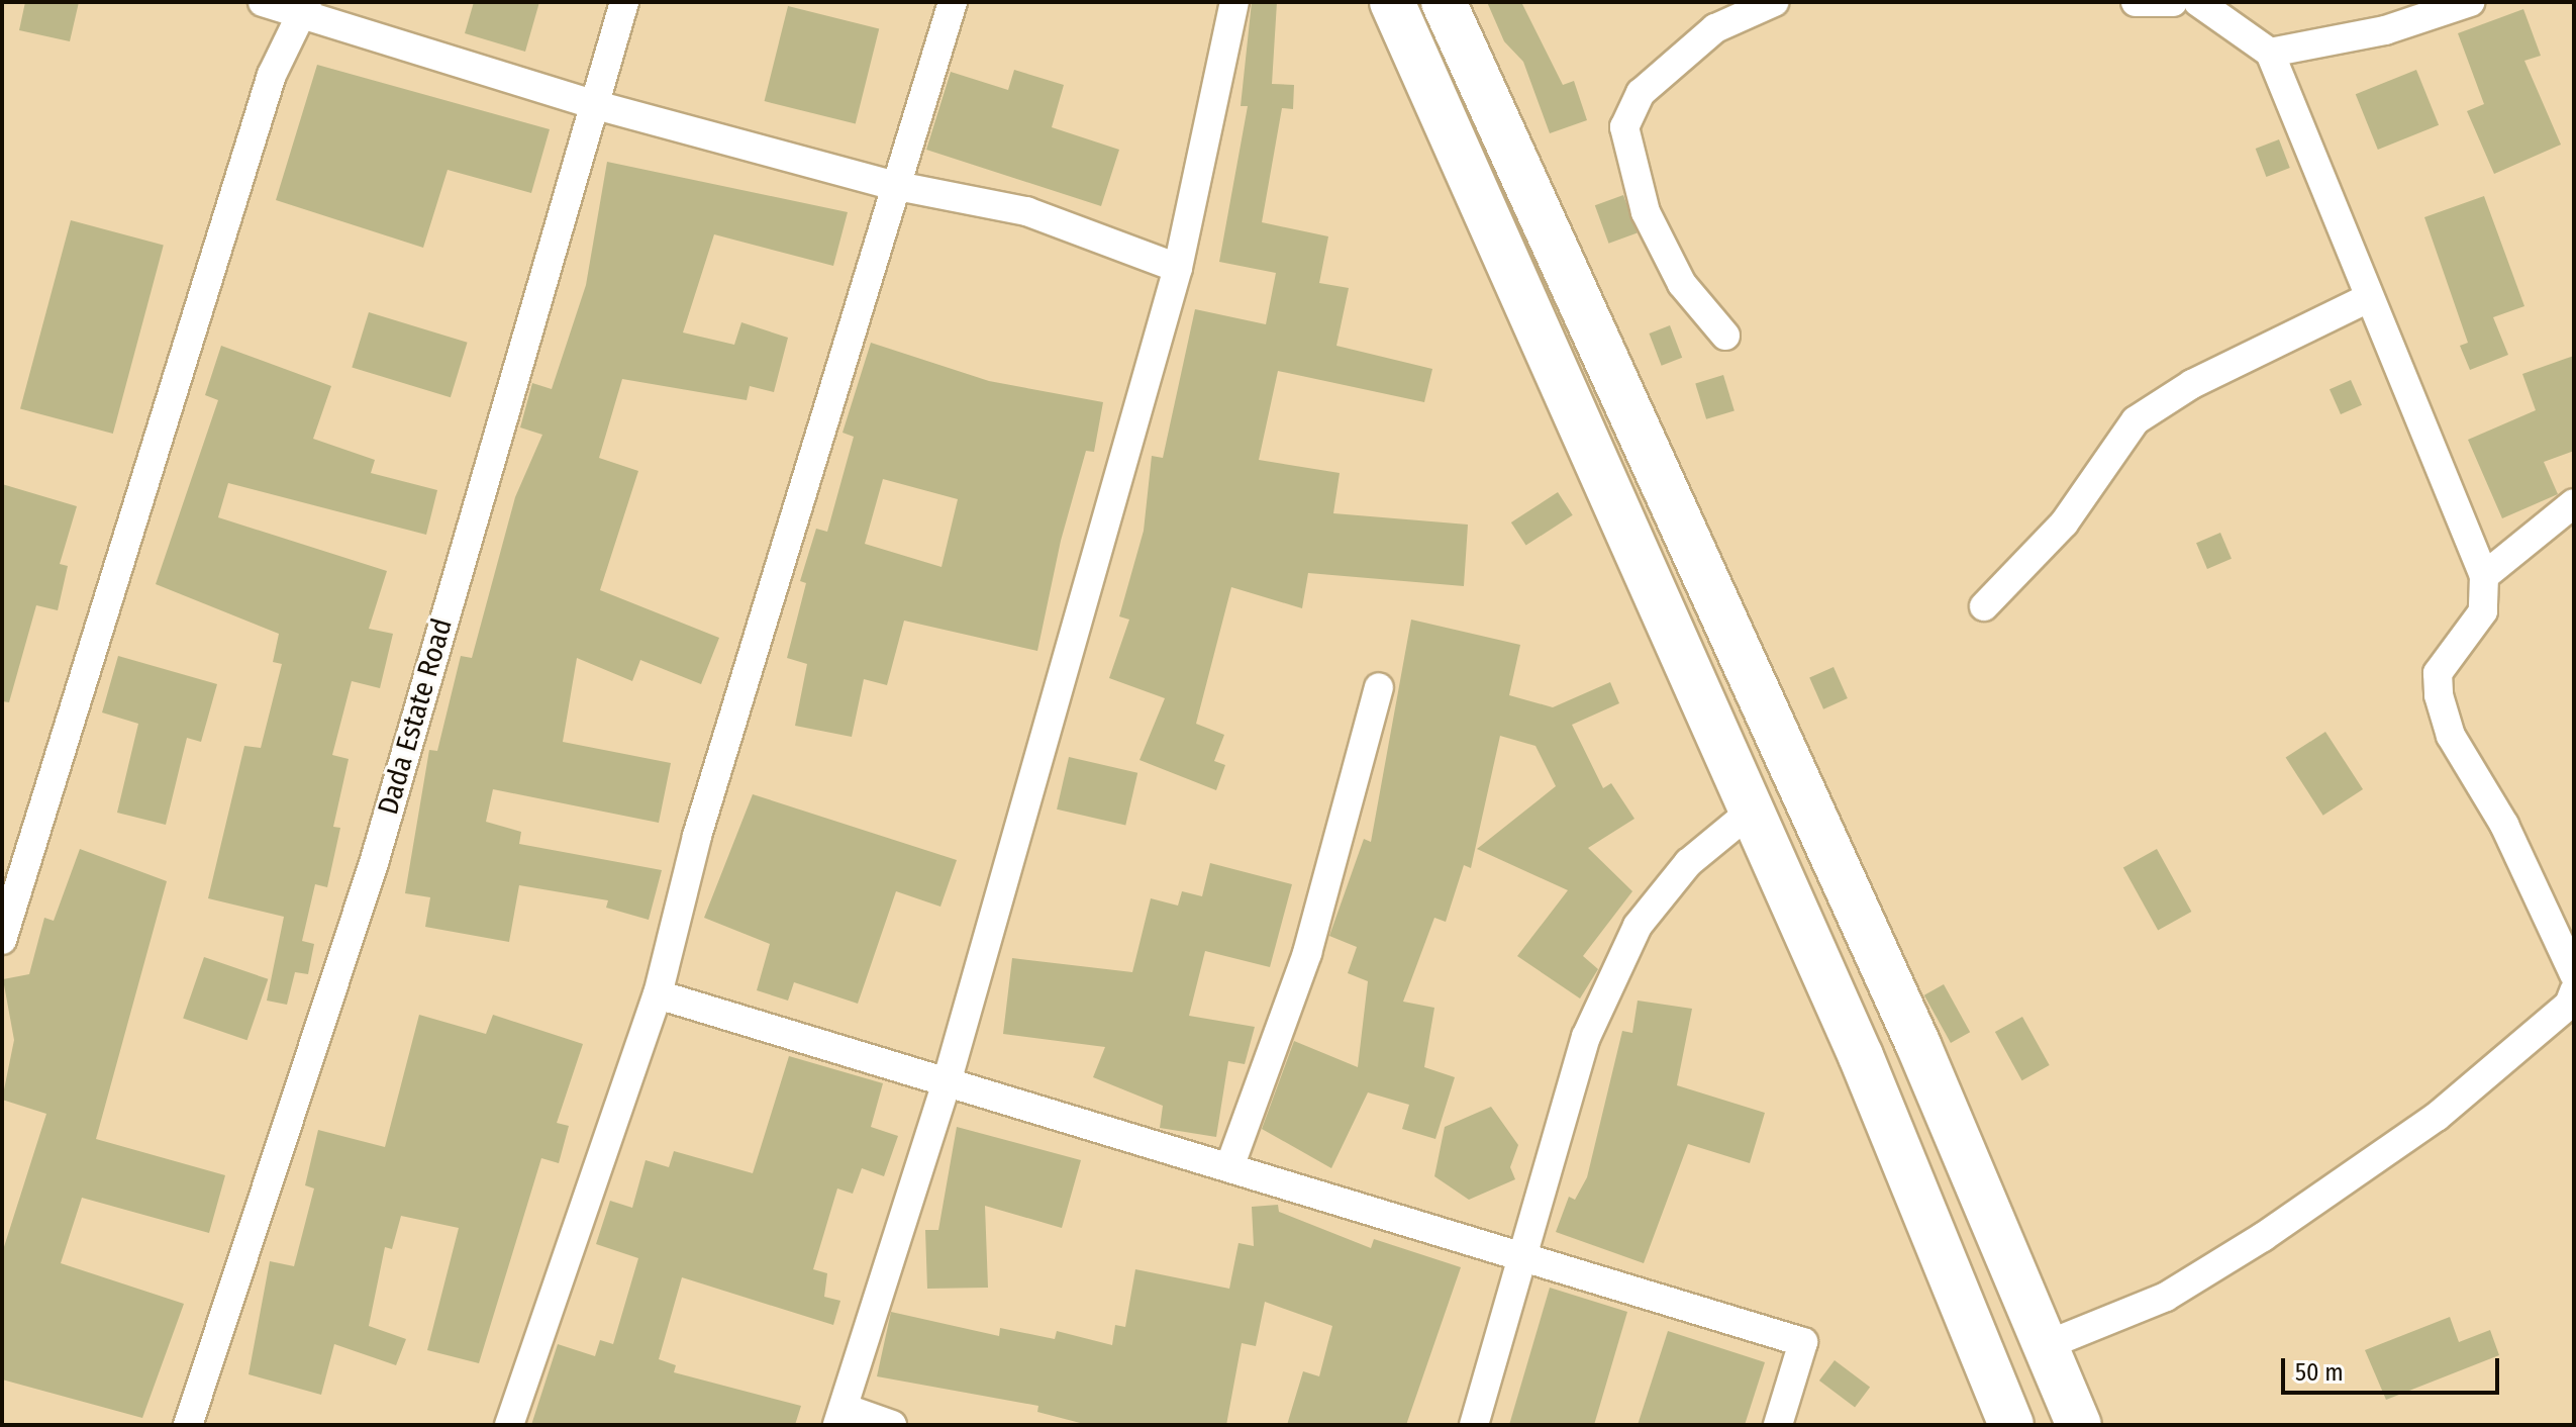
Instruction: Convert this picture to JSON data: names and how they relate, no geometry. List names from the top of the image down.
{
  "streets": {
    "street": ["Dada Estate Road"]
  },
  "scale_bar": "50 m"
}
